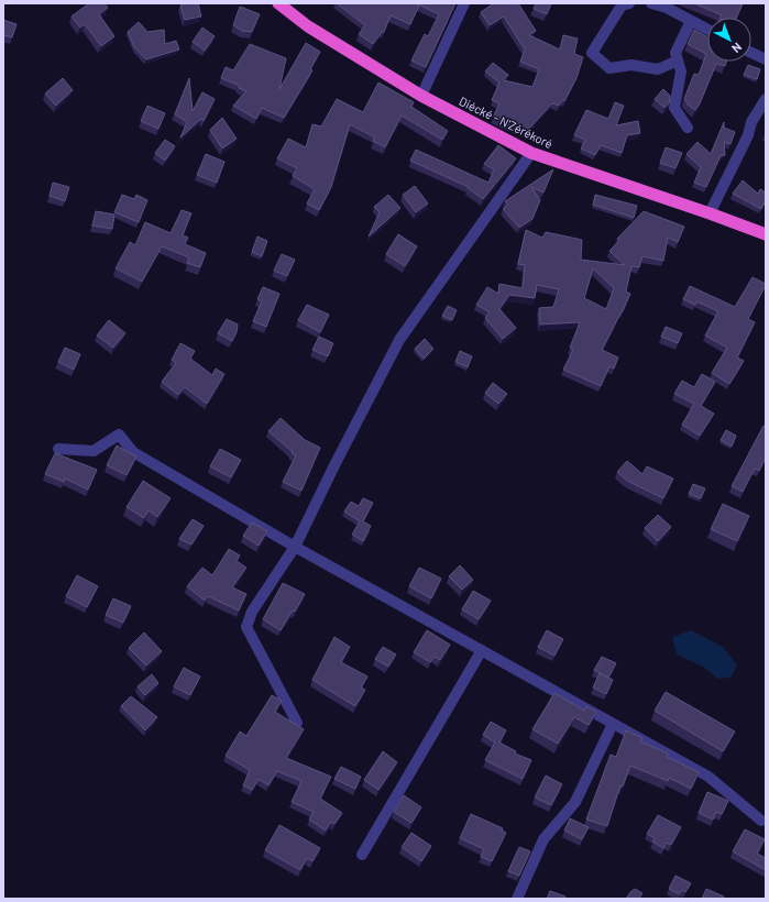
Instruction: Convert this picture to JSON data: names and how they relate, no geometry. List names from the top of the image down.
{
  "streets": {
    "highway": ["Diécké - N'Zérékoré"]
  },
  "north": "bottom right"
}
